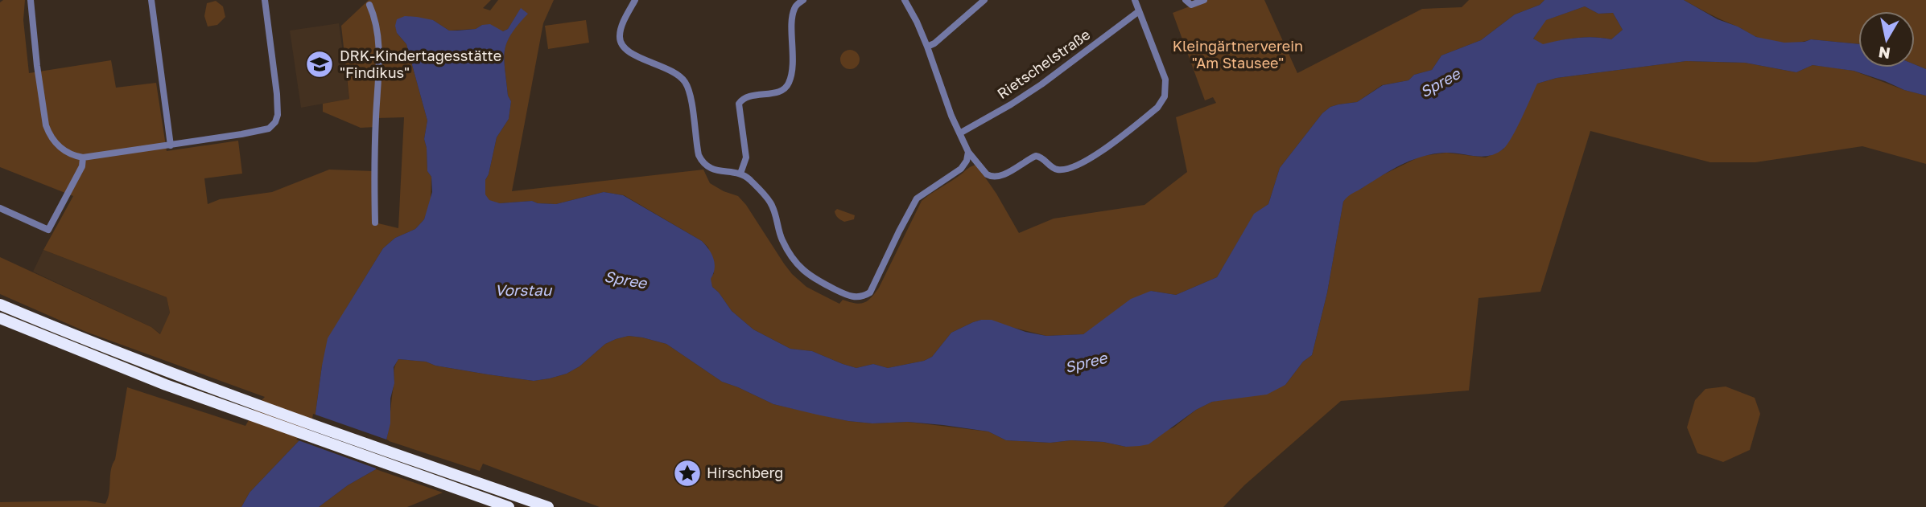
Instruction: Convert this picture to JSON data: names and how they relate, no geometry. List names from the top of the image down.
{
  "streets": {
    "street": ["Rietschelstraße"]
  },
  "water": ["Spree", "Vorstau"],
  "parks": ["Kleingärtnerverein \"Am Stausee\""],
  "places": {
    "school or university": ["DRK-Kindertagesstätte \"Findikus\""],
    "place": ["Hirschberg"]
  },
  "north": "bottom"
}
